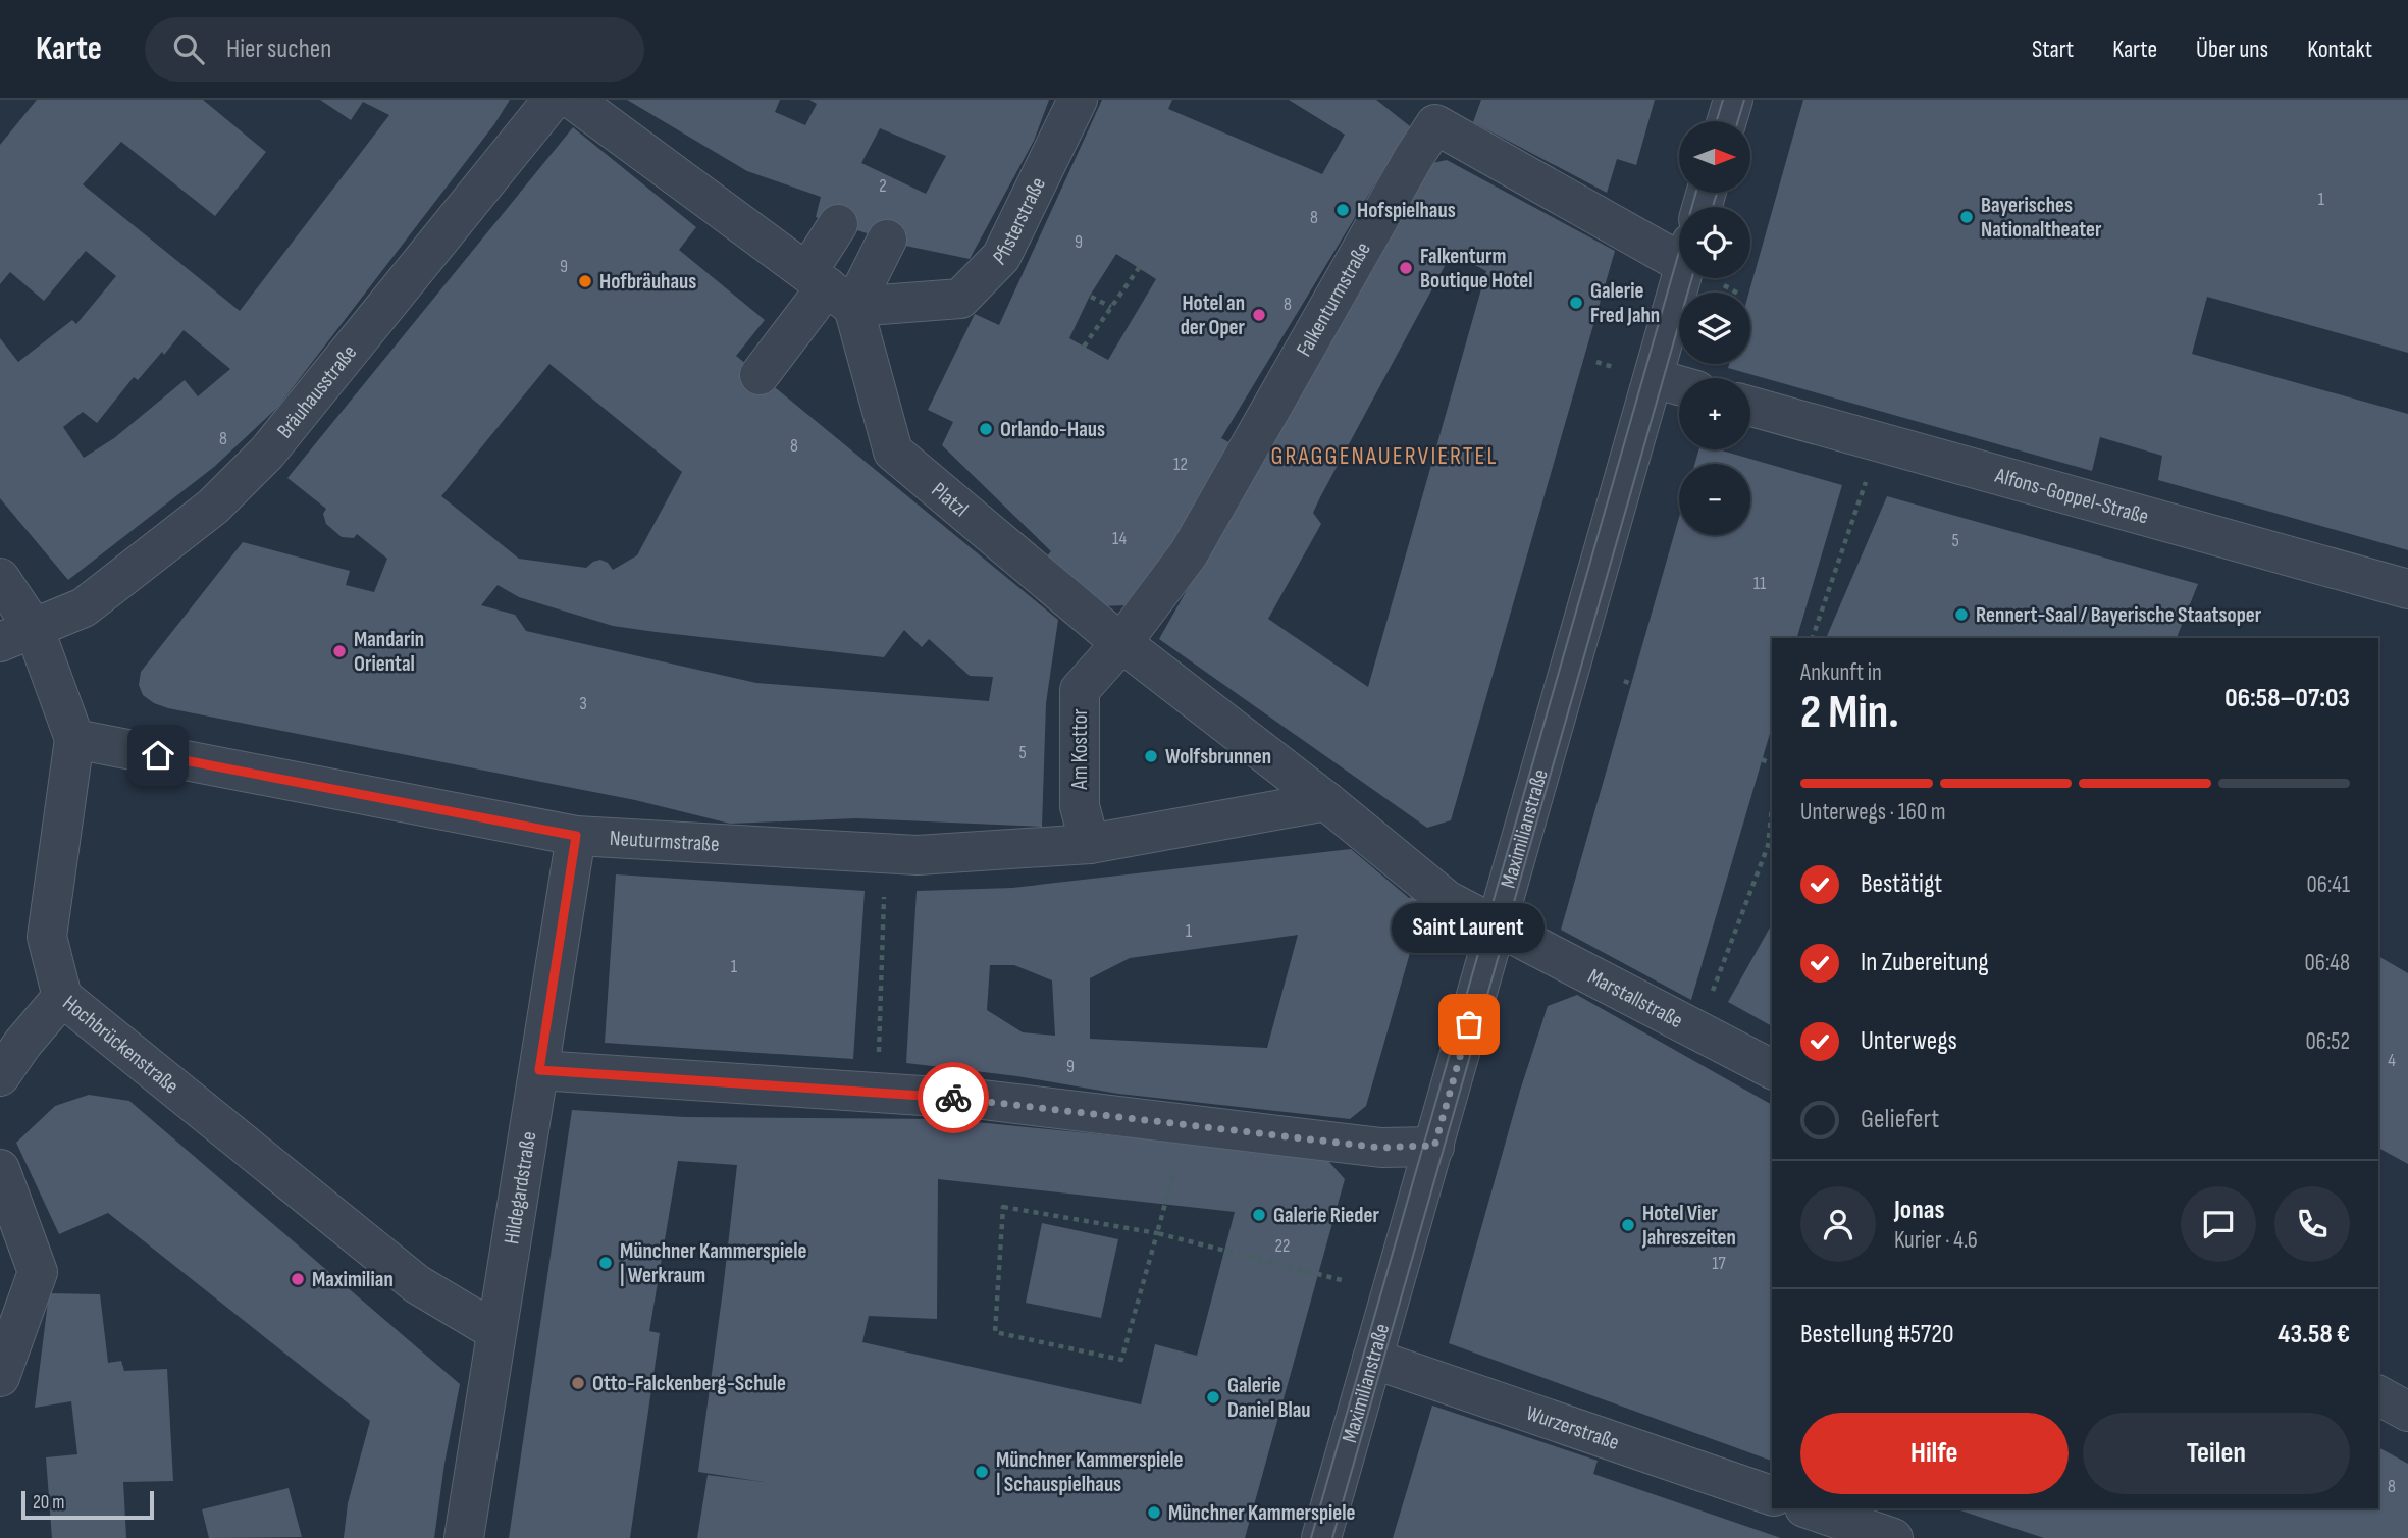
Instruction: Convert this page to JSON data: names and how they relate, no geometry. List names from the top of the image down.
{
  "streets": {
    "street": [
      "Pfisterstraße",
      "Falkenturmstraße",
      "Bräuhausstraße",
      "Alfons-Goppel-Straße",
      "Platzl",
      "Am Kosttor",
      "Maximilianstraße",
      "Neuturmstraße",
      "Marstallstraße",
      "Hochbrückenstraße",
      "Hildegardstraße",
      "Wurzerstraße"
    ]
  },
  "crossings": [
    ["Pfisterstraße", "Platzl"],
    ["Falkenturmstraße", "Platzl"],
    ["Falkenturmstraße", "Am Kosttor"],
    ["Bräuhausstraße", "Hochbrückenstraße"],
    ["Platzl", "Am Kosttor"],
    ["Am Kosttor", "Neuturmstraße"],
    ["Maximilianstraße", "Marstallstraße"],
    ["Maximilianstraße", "Wurzerstraße"],
    ["Neuturmstraße", "Hochbrückenstraße"],
    ["Neuturmstraße", "Hildegardstraße"],
    ["Hochbrückenstraße", "Hildegardstraße"]
  ],
  "districts": ["GRAGGENAUERVIERTEL"],
  "places": [
    "Hofspielhaus",
    "Bayerisches Nationaltheater",
    "Falkenturm Boutique Hotel",
    "Hofbräuhaus",
    "Galerie Fred Jahn",
    "Hotel an der Oper",
    "Orlando-Haus",
    "Rennert-Saal / Bayerische Staatsoper",
    "Mandarin Oriental",
    "Wolfsbrunnen",
    "Saint Laurent",
    "Galerie Rieder",
    "Hotel Vier Jahreszeiten",
    "Münchner Kammerspiele | Werkraum",
    "Maximilian",
    "Otto-Falckenberg-Schule",
    "Galerie Daniel Blau",
    "Münchner Kammerspiele | Schauspielhaus",
    "Münchner Kammerspiele"
  ],
  "house_numbers": [
    "2",
    "1",
    "8",
    "9",
    "9",
    "8",
    "8",
    "8",
    "12",
    "14",
    "5",
    "11",
    "3",
    "5",
    "1",
    "1",
    "4",
    "9",
    "22",
    "17",
    "8"
  ],
  "scale_bar": "20 m",
  "north": "right",
  "page": {
    "header": "Karte",
    "search": "Hier suchen",
    "nav": [
      "Start",
      "Karte",
      "Über uns",
      "Kontakt"
    ],
    "map_buttons": ["+", "−"],
    "heading": ["2 Min.", "Ankunft in", "06:58–07:03"],
    "panel": [
      "Jonas",
      "Kurier · 4.6",
      "Bestellung #5720",
      "43.58 €"
    ],
    "bar": "Unterwegs · 160 m",
    "list": [
      ["Bestätigt", "06:41"],
      ["In Zubereitung", "06:48"],
      ["Unterwegs", "06:52"],
      "Geliefert"
    ],
    "bubble": "Saint Laurent",
    "buttons": ["Hilfe", "Teilen"],
    "scale": "20 m"
  }
}
